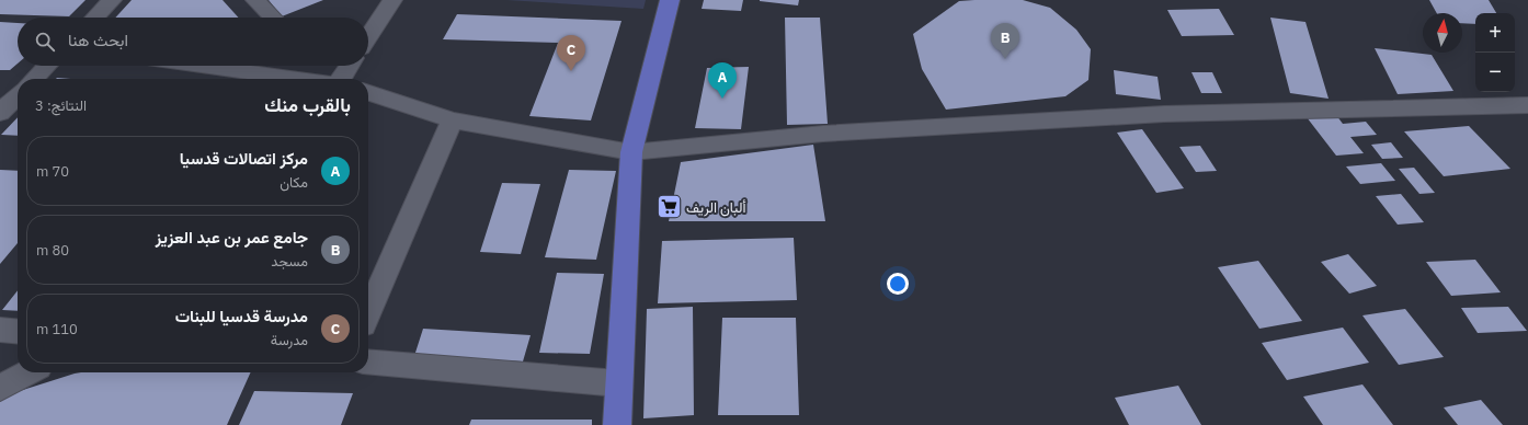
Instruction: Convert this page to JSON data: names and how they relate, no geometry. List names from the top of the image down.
{
  "places": {
    "supermarket": ["ألبان الريف"]
  },
  "north": "top",
  "page": {
    "map_buttons": ["+", "−"],
    "search": "ابحث هنا",
    "pins": ["B", "C", "A"],
    "heading": ["بالقرب منك", "النتائج: 3"],
    "list": [
      {
        "mark": "A",
        "name": "مركز اتصالات قدسيا",
        "note": "مكان",
        "value": "70 m"
      },
      {
        "mark": "B",
        "name": "جامع عمر بن عبد العزيز",
        "note": "مسجد",
        "value": "80 m"
      },
      {
        "mark": "C",
        "name": "مدرسة قدسيا للبنات",
        "note": "مدرسة",
        "value": "110 m"
      }
    ]
  }
}
